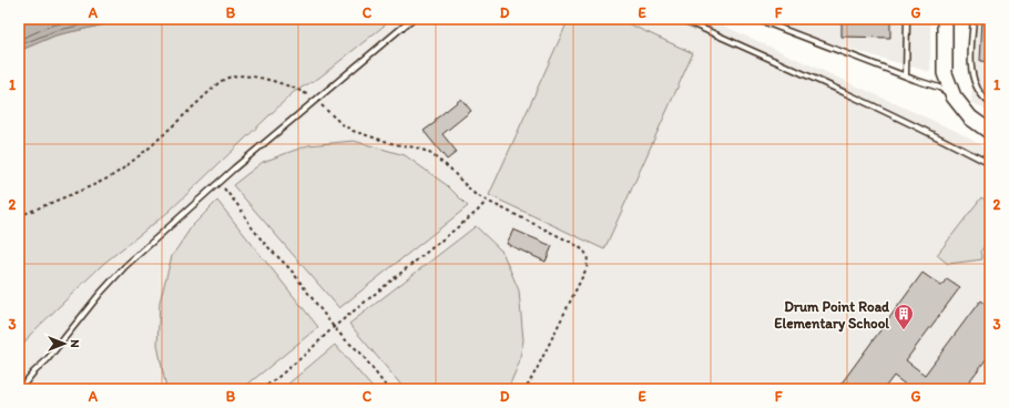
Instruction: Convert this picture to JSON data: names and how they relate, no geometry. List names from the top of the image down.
{
  "places": {
    "building": ["Drum Point Road Elementary School"]
  },
  "north": "right",
  "grid": {
    "columns": [
      "A",
      "B",
      "C",
      "D",
      "E",
      "F",
      "G"
    ],
    "rows": ["1", "2", "3"]
  }
}
